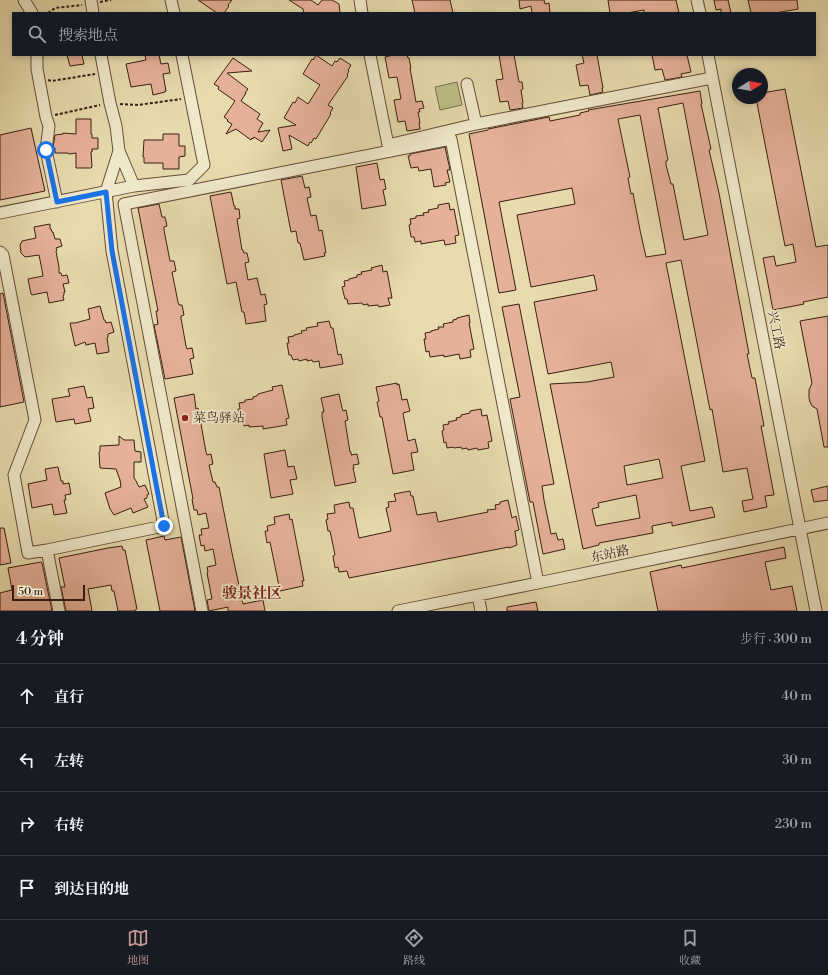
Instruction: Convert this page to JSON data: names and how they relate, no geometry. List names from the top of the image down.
{
  "streets": {
    "street": ["兴工路", "东站路"]
  },
  "crossings": [
    ["兴工路", "东站路"]
  ],
  "districts": ["骏景社区"],
  "places": ["菜鸟驿站"],
  "scale_bar": "50 m",
  "north": "right",
  "page": {
    "search": "搜索地点",
    "scale": "50 m",
    "heading": ["4 分钟", "步行 · 300 m"],
    "list": [
      ["直行", "40 m"],
      ["左转", "30 m"],
      ["右转", "230 m"],
      "到达目的地"
    ],
    "nav": ["地图", "路线", "收藏"]
  }
}
